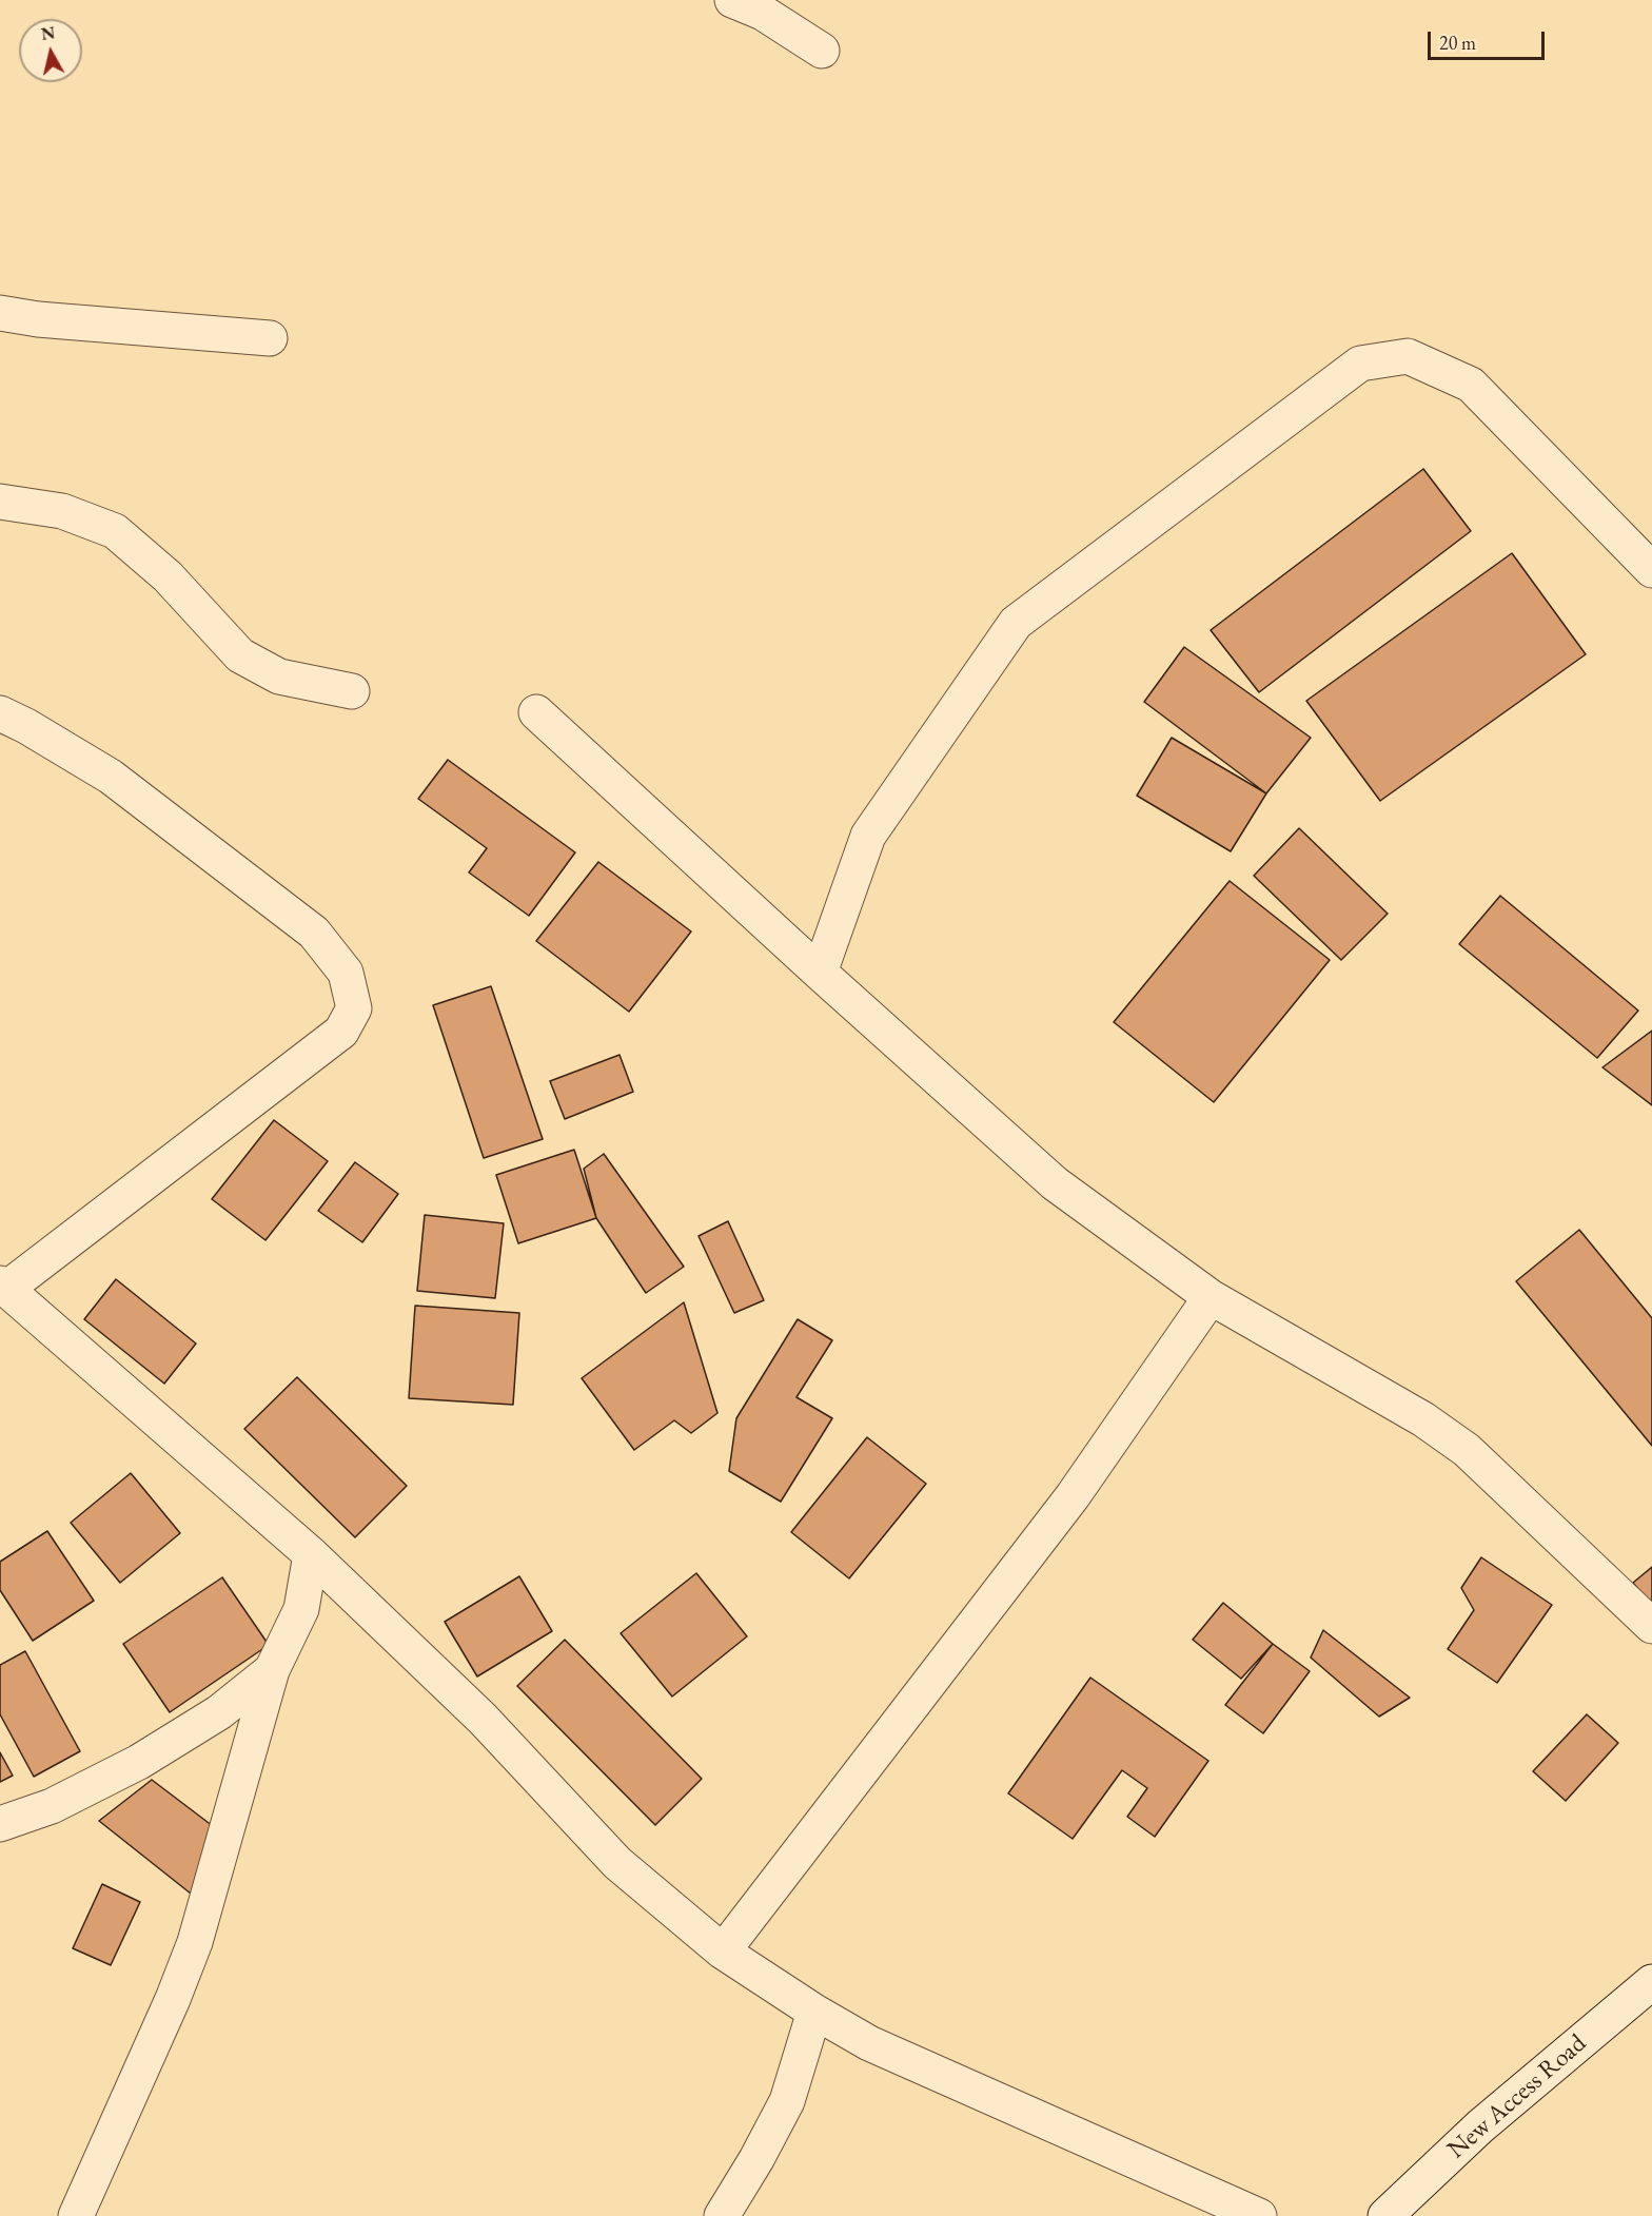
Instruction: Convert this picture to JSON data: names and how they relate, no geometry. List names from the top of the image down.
{
  "streets": {
    "street": ["New Access Road"]
  },
  "scale_bar": "20 m",
  "north": "top"
}
